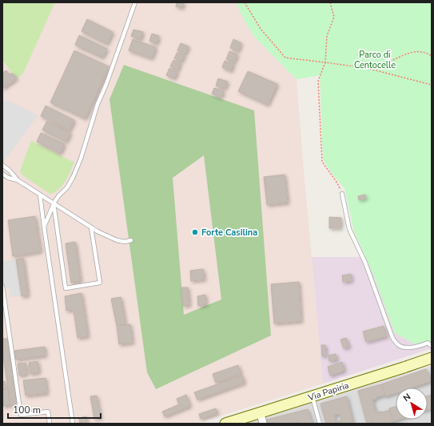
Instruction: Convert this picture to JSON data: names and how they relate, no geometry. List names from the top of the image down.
{
  "streets": {
    "street": ["Via Papiria"]
  },
  "parks": ["Parco di Centocelle"],
  "places": ["Forte Casilina"],
  "scale_bar": "100 m",
  "north": "top left"
}
